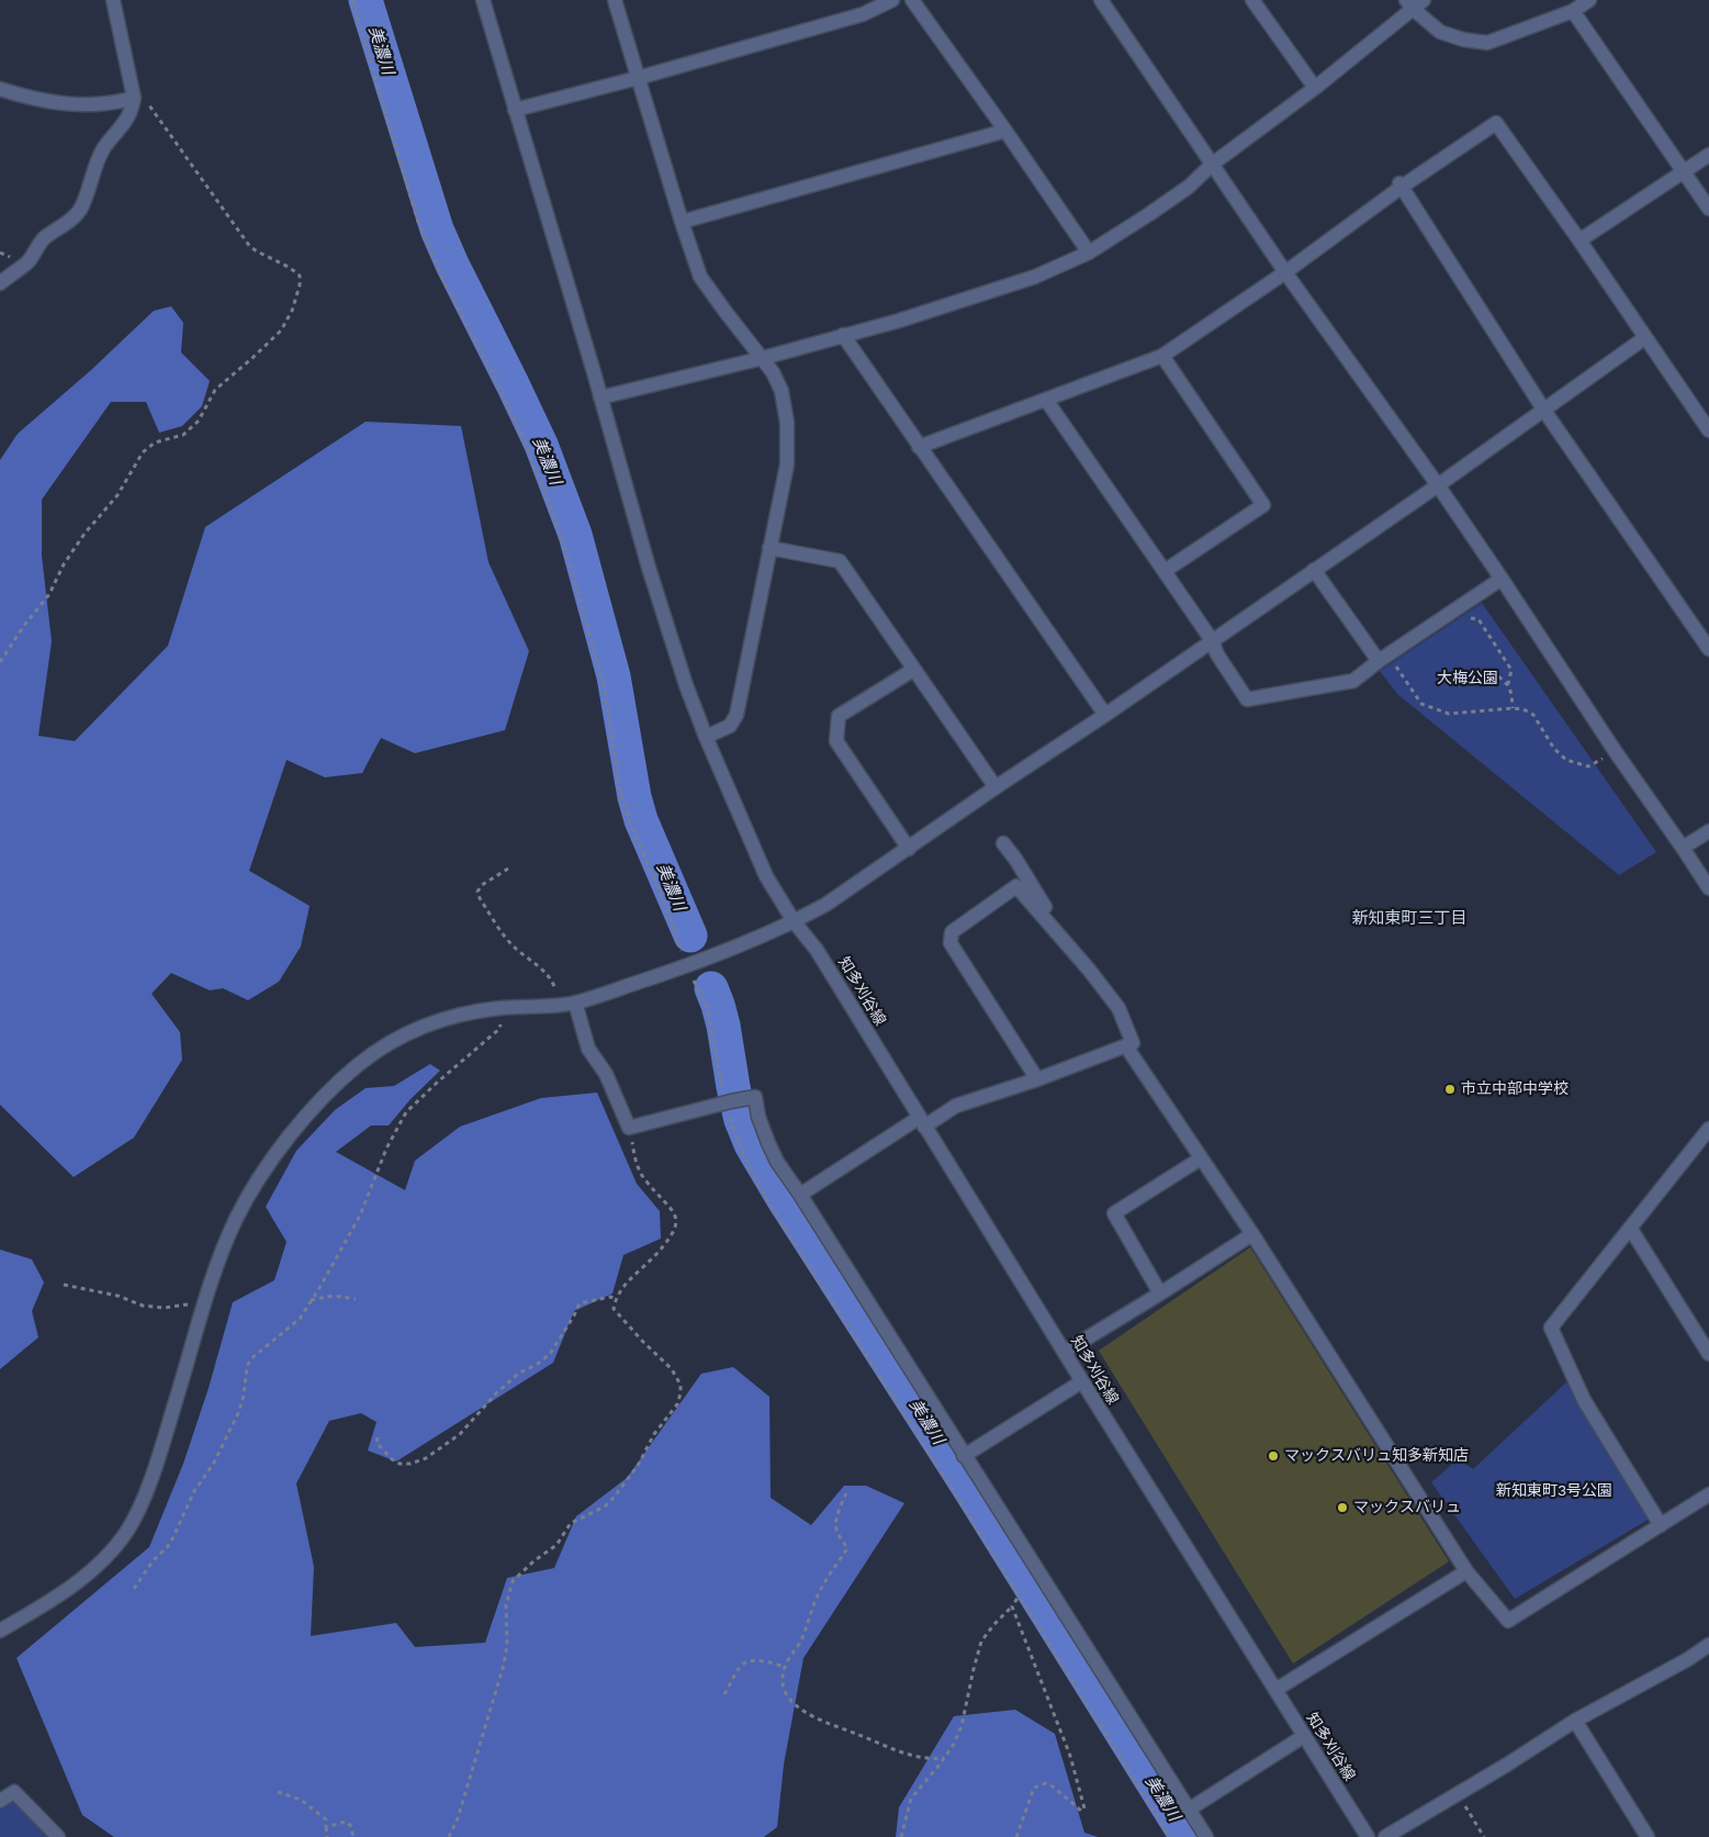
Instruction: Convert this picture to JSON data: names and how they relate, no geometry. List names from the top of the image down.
{
  "streets": {
    "street": ["知多刈谷線"]
  },
  "districts": ["新知東町三丁目"],
  "water": ["美濃川"],
  "parks": ["大梅公園", "新知東町3号公園"],
  "places": ["市立中部中学校", "マックスバリュ知多新知店", "マックスバリュ"]
}
